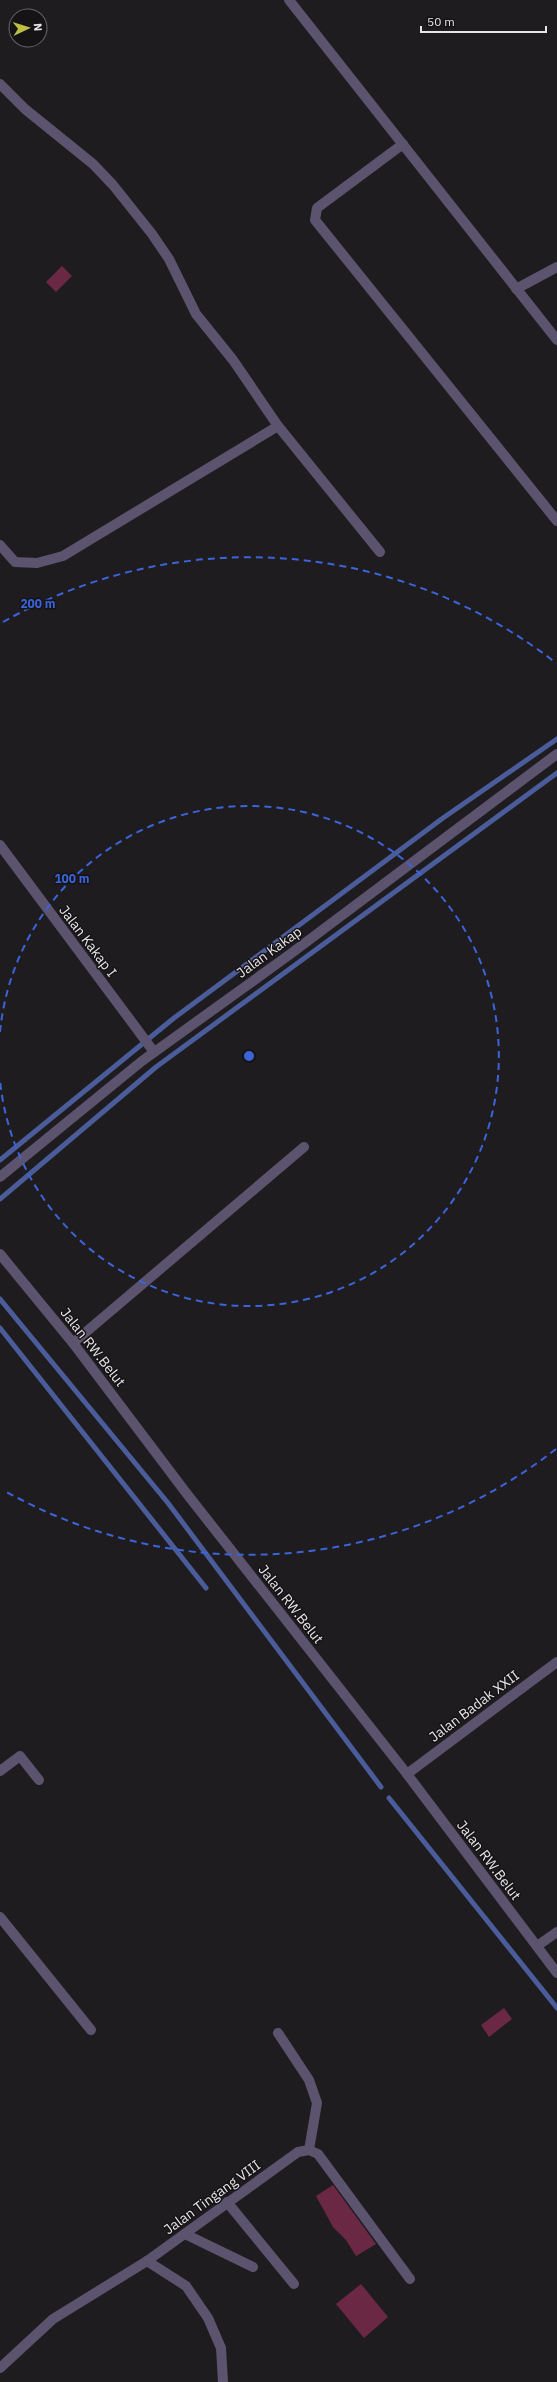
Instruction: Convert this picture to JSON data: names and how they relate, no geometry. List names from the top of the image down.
{
  "streets": {
    "street": [
      "Jalan Kakap I",
      "Jalan Kakap",
      "Jalan RW.Belut",
      "Jalan Badak XXII",
      "Jalan Tingang VIII"
    ]
  },
  "crossings": [
    ["Jalan Kakap I", "Jalan Kakap"],
    ["Jalan RW.Belut", "Jalan Badak XXII"]
  ],
  "scale_bar": "50 m",
  "north": "right",
  "rings": ["200 m", "100 m"]
}
